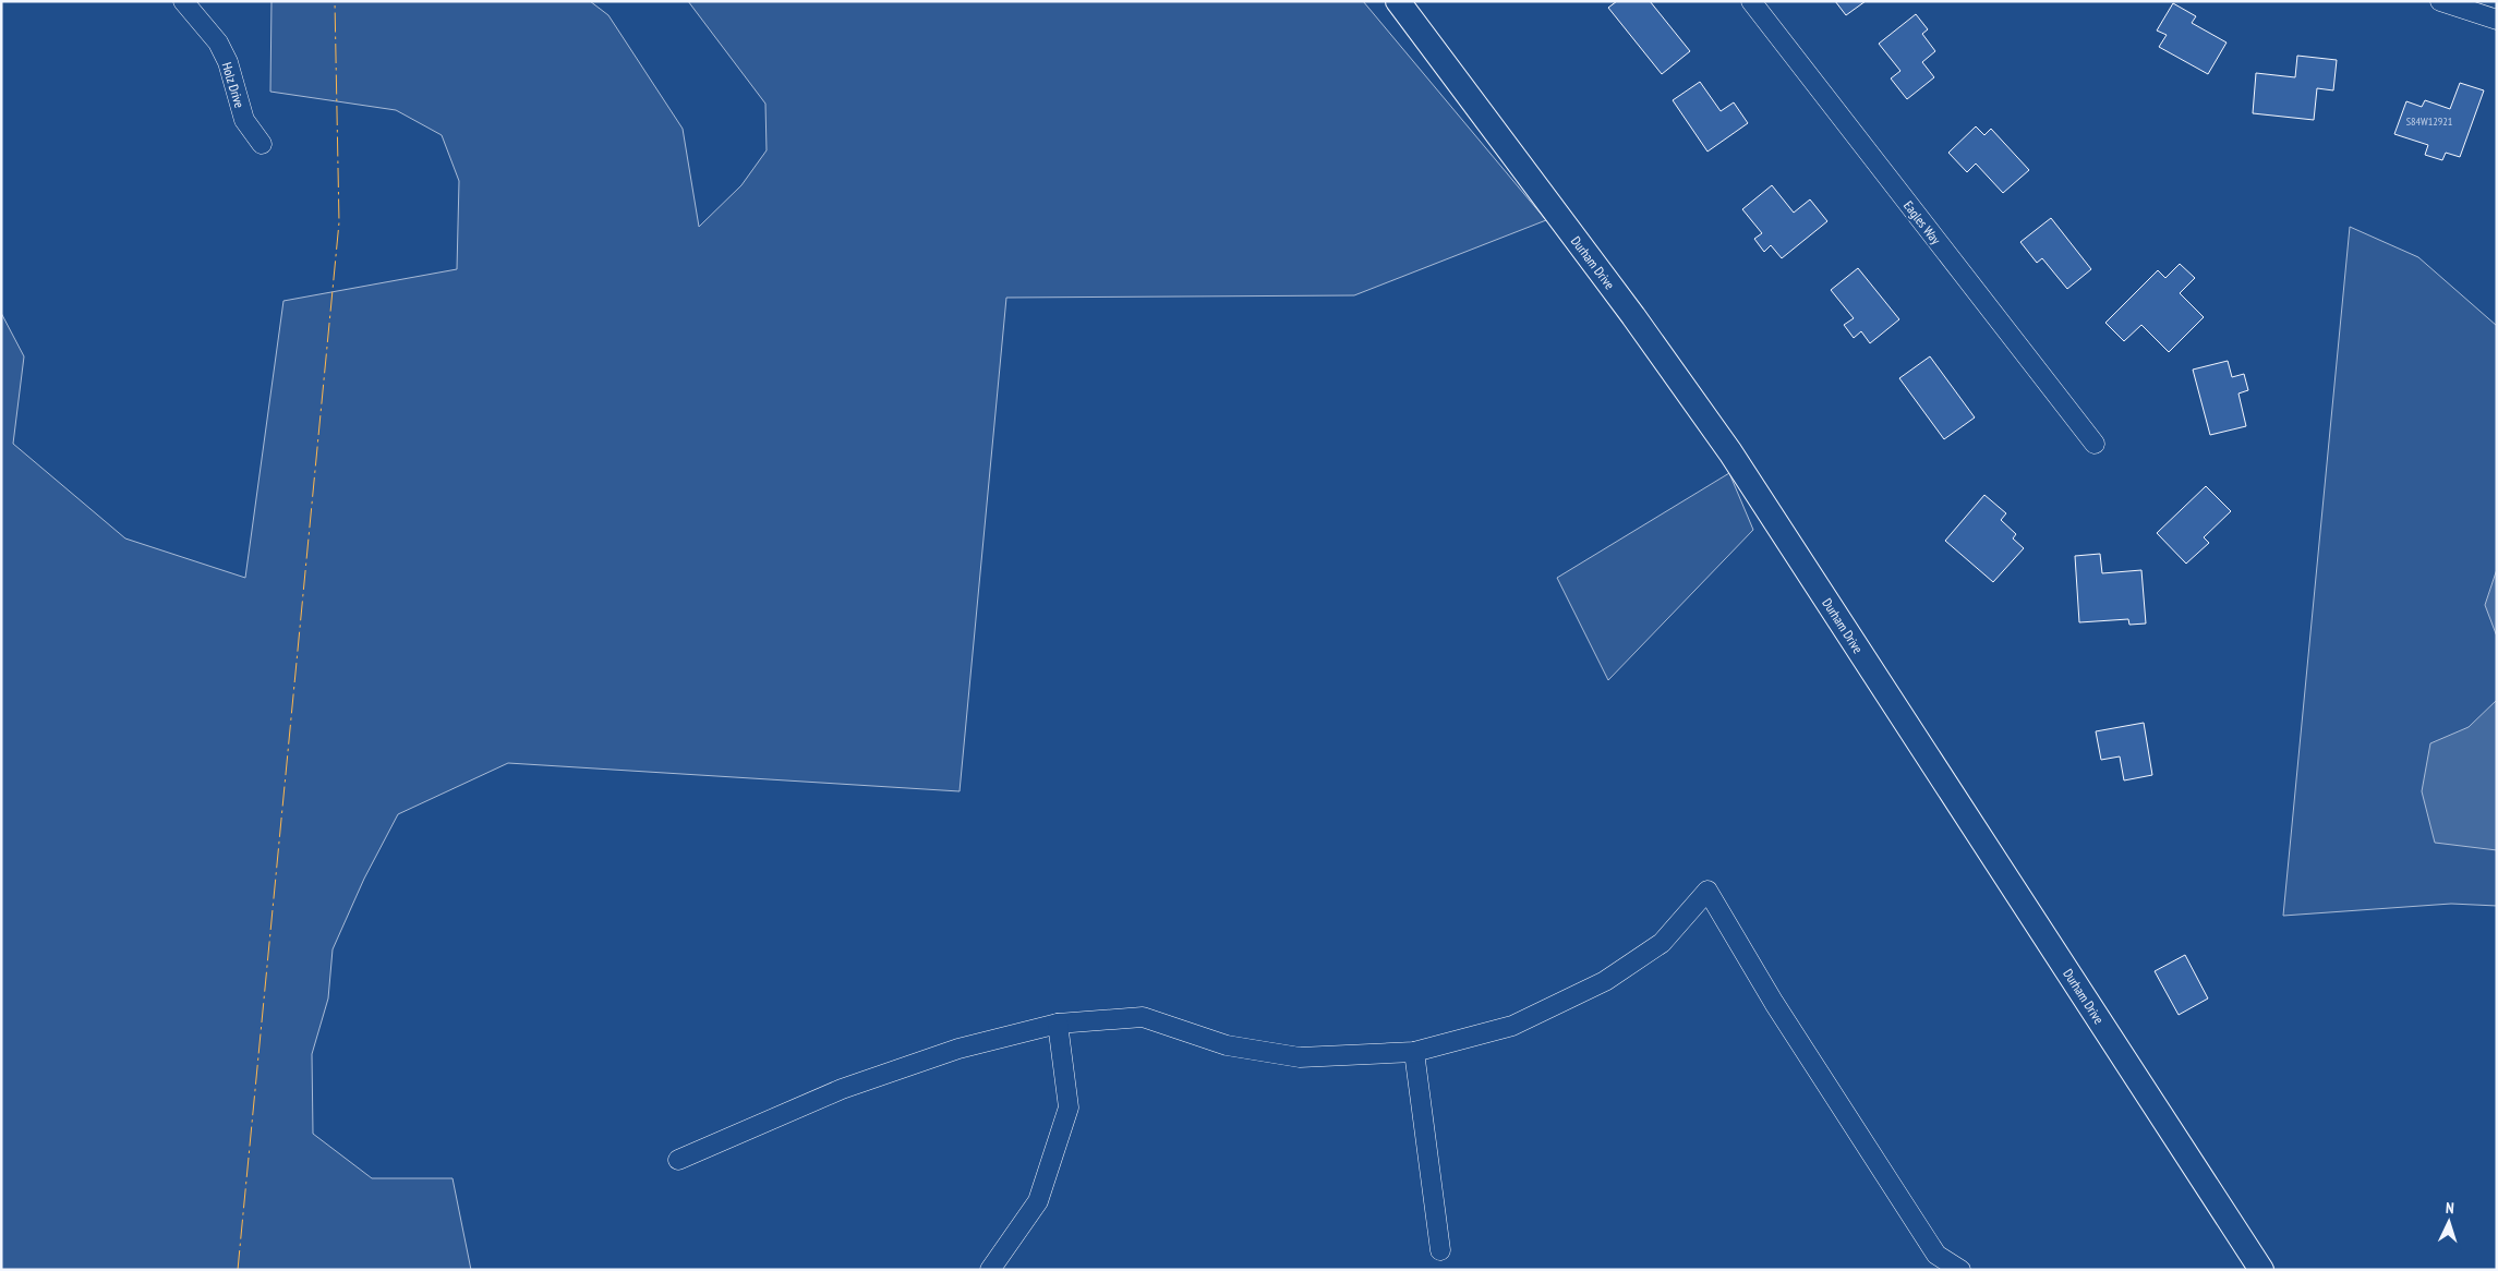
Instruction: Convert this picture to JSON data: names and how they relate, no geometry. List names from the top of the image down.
{
  "streets": {
    "street": ["Holz Drive", "Eagles Way", "Durham Drive"]
  },
  "house_numbers": ["S84W12921"],
  "north": "top"
}
